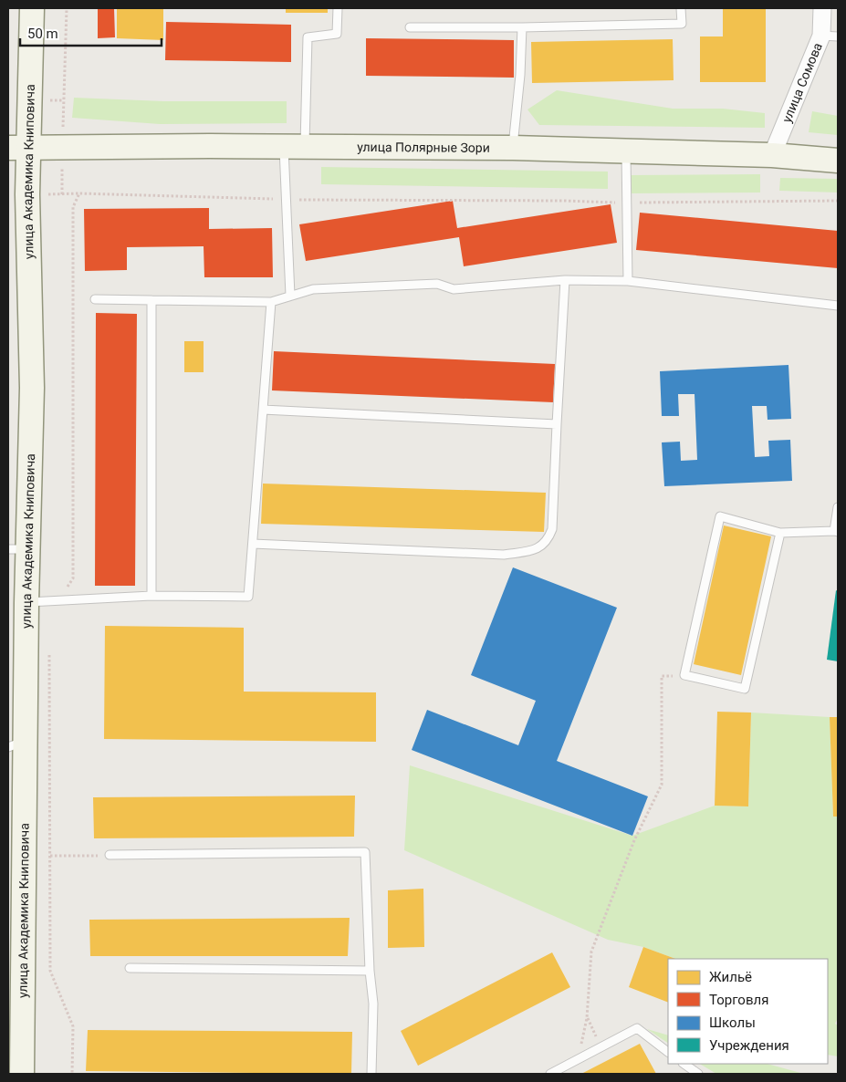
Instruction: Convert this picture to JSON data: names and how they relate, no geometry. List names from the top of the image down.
{
  "streets": {
    "main road": ["улица Полярные Зори", "улица Академика Книповича"],
    "street": ["улица Сомова"]
  },
  "crossings": [
    ["улица Сомова", "улица Полярные Зори"],
    ["улица Полярные Зори", "улица Академика Книповича"]
  ],
  "legend": [
    "Жильё",
    "Торговля",
    "Школы",
    "Учреждения"
  ],
  "scale_bar": "50 m"
}
